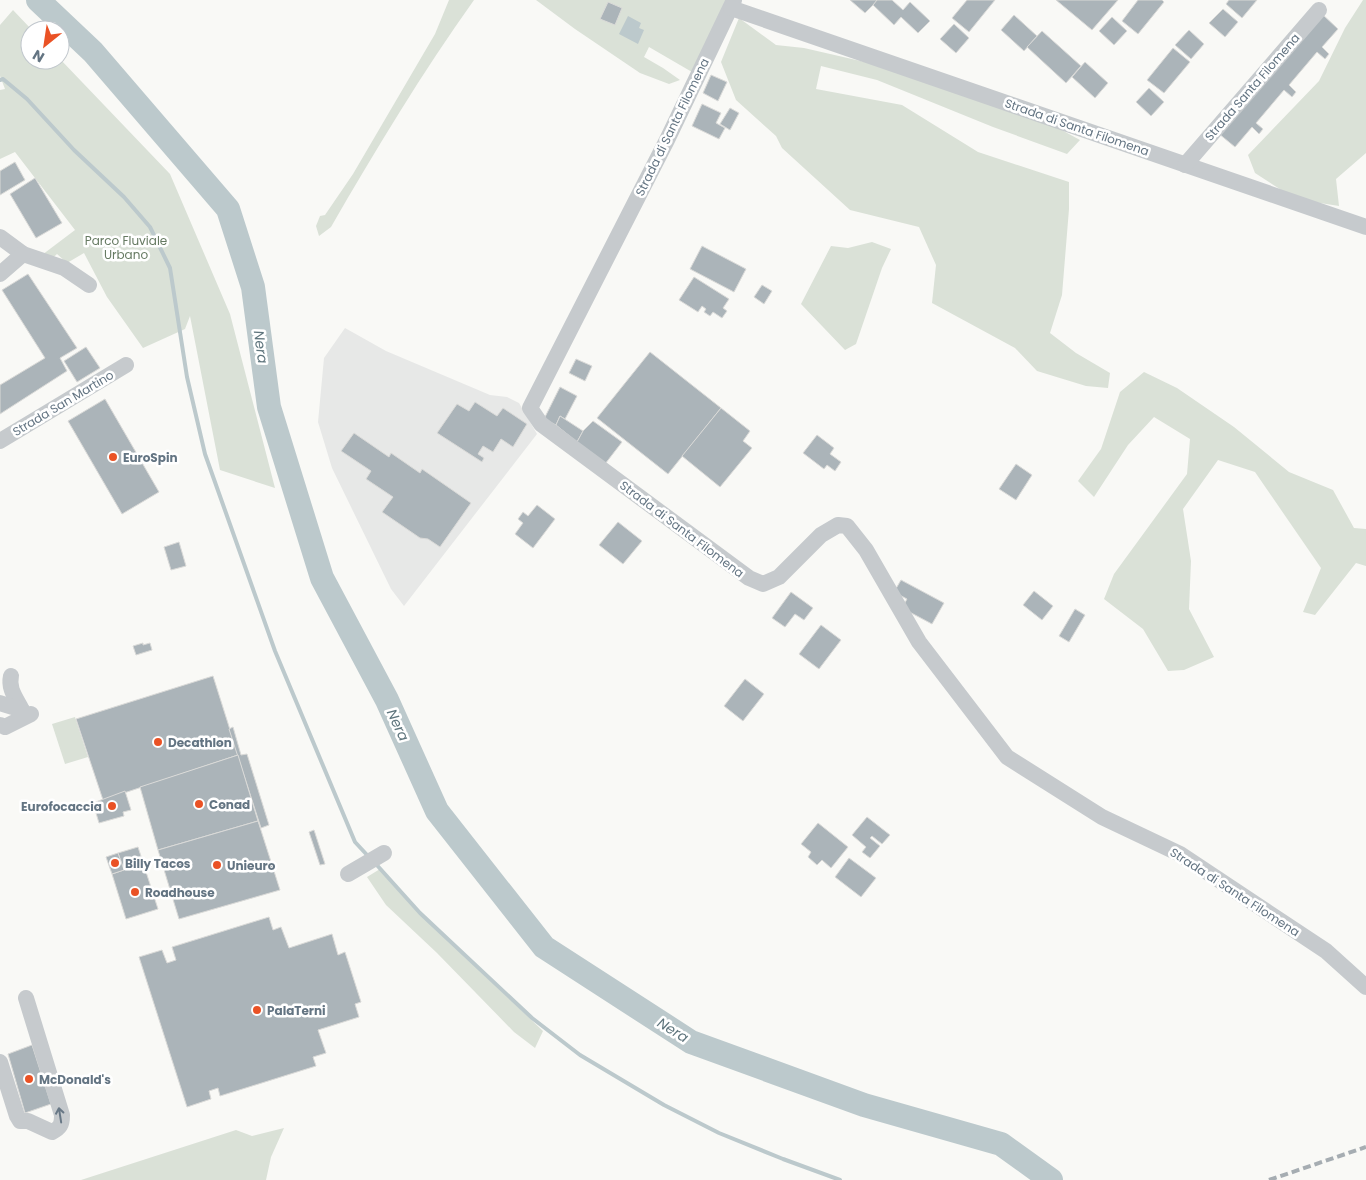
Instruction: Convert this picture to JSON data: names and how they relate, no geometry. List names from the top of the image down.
{
  "streets": {
    "street": ["Strada Santa Filomena", "Strada di Santa Filomena", "Strada San Martino"]
  },
  "crossings": [
    ["Strada Santa Filomena", "Strada di Santa Filomena"]
  ],
  "water": ["Nera"],
  "parks": ["Parco Fluviale Urbano"],
  "places": [
    "EuroSpin",
    "Decathlon",
    "Conad",
    "Eurofocaccia",
    "Billy Tacos",
    "Unieuro",
    "Roadhouse",
    "PalaTerni",
    "McDonald's"
  ],
  "north": "bottom left"
}
